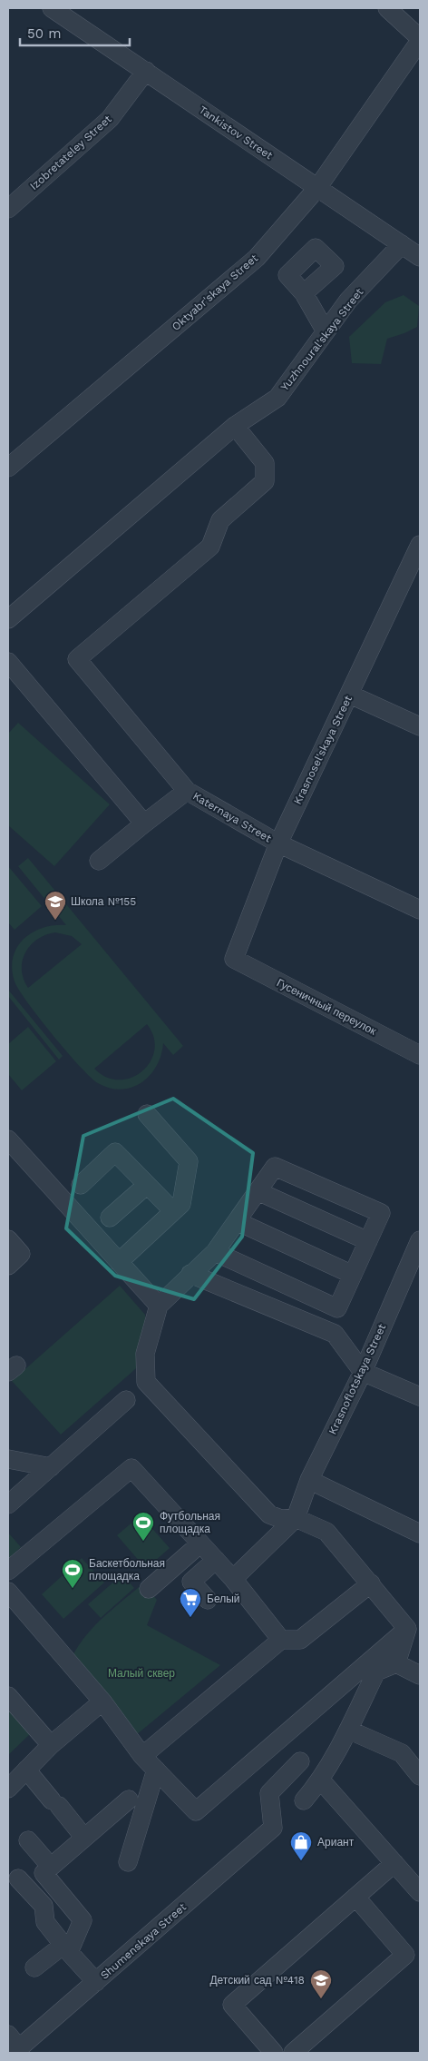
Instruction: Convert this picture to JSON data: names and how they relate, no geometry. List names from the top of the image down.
{
  "streets": {
    "street": [
      "Tankistov Street",
      "Izobretateley Street",
      "Oktyabr'skaya Street",
      "Yuzhnoural'skaya Street",
      "Krasnosel'skaya Street",
      "Katernaya Street",
      "Гусеничный переулок",
      "Krasnoflotskaya Street",
      "Shumenskaya Street"
    ]
  },
  "crossings": [
    ["Tankistov Street", "Izobretateley Street"],
    ["Tankistov Street", "Oktyabr'skaya Street"],
    ["Tankistov Street", "Yuzhnoural'skaya Street"],
    ["Krasnosel'skaya Street", "Katernaya Street"],
    ["Krasnosel'skaya Street", "Гусеничный переулок"]
  ],
  "parks": ["Малый сквер"],
  "places": {
    "school or university": ["Школа №155", "Детский сад №418"],
    "sports": ["Футбольная площадка", "Баскетбольная площадка"],
    "supermarket": ["Белый"],
    "shop": ["Ариант"]
  },
  "scale_bar": "50 m"
}
